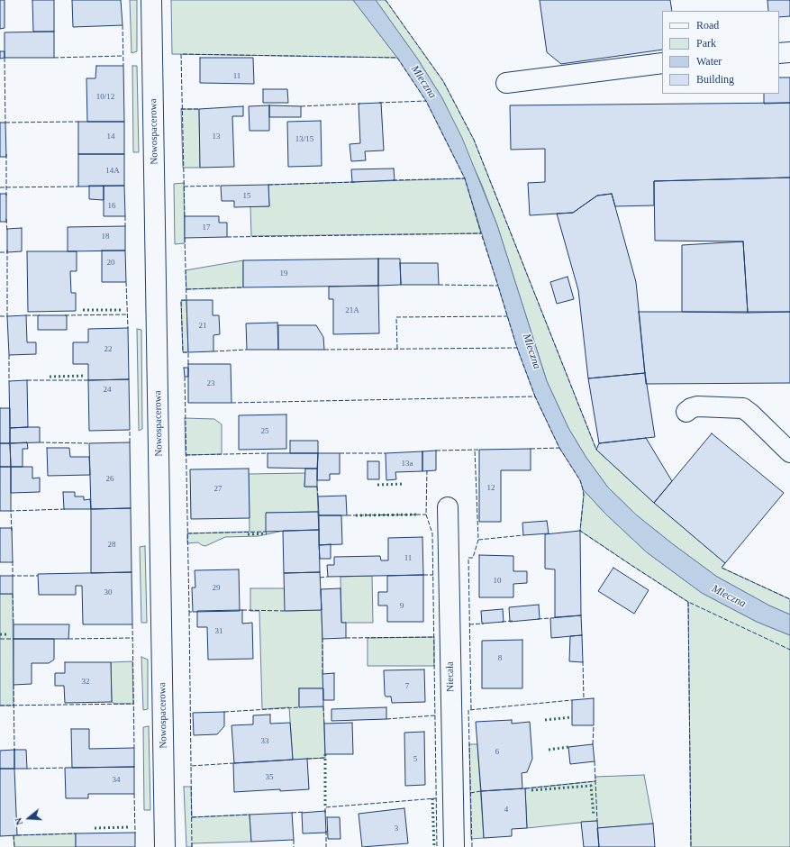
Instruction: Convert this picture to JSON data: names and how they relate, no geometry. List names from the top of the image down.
{
  "streets": {
    "street": ["Nowospacerowa", "Niecała"]
  },
  "water": ["Mleczna"],
  "house_numbers": [
    "11",
    "10/12",
    "14",
    "13",
    "13/15",
    "14A",
    "15",
    "16",
    "17",
    "18",
    "20",
    "19",
    "21A",
    "21",
    "22",
    "23",
    "24",
    "25",
    "13a",
    "26",
    "12",
    "27",
    "28",
    "11",
    "10",
    "29",
    "30",
    "9",
    "31",
    "8",
    "32",
    "7",
    "33",
    "6",
    "5",
    "35",
    "34",
    "4",
    "3"
  ],
  "legend": [
    "Road",
    "Park",
    "Water",
    "Building"
  ],
  "north": "left"
}
